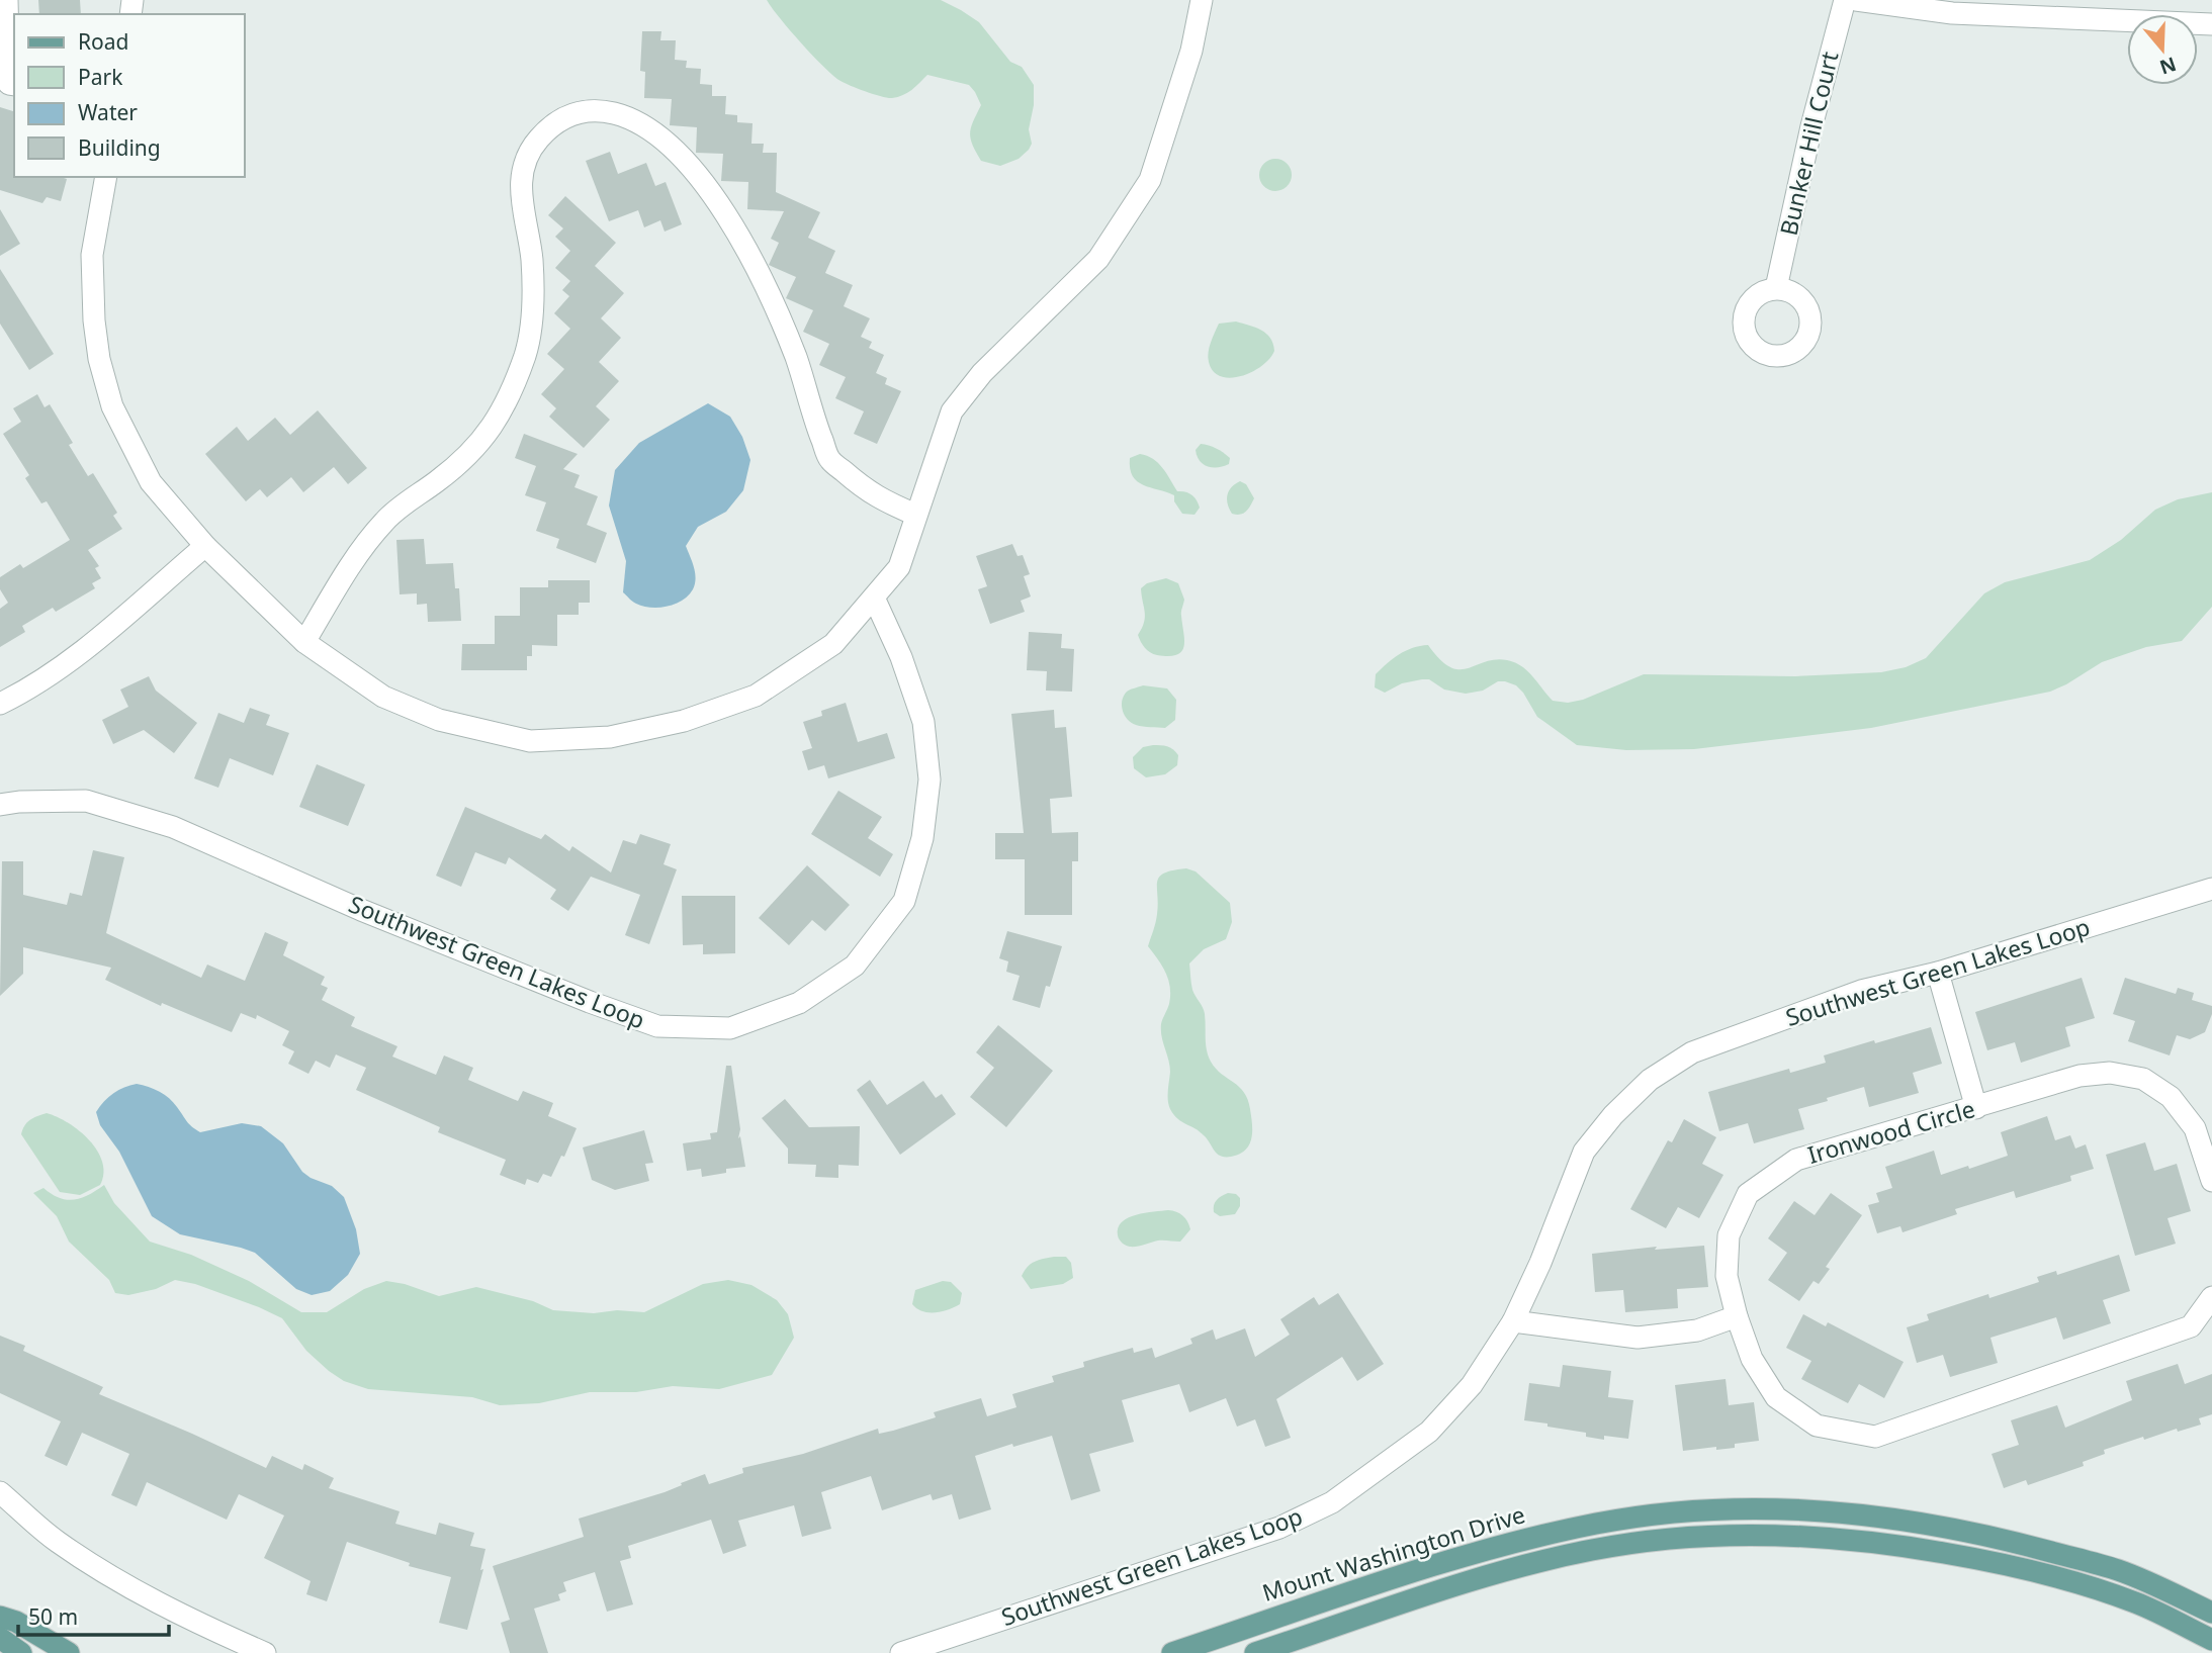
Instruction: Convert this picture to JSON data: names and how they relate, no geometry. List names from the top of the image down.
{
  "streets": {
    "main road": ["Mount Washington Drive"],
    "street": ["Bunker Hill Court", "Southwest Green Lakes Loop", "Ironwood Circle"]
  },
  "legend": [
    "Road",
    "Park",
    "Water",
    "Building"
  ],
  "scale_bar": "50 m",
  "north": "bottom"
}
